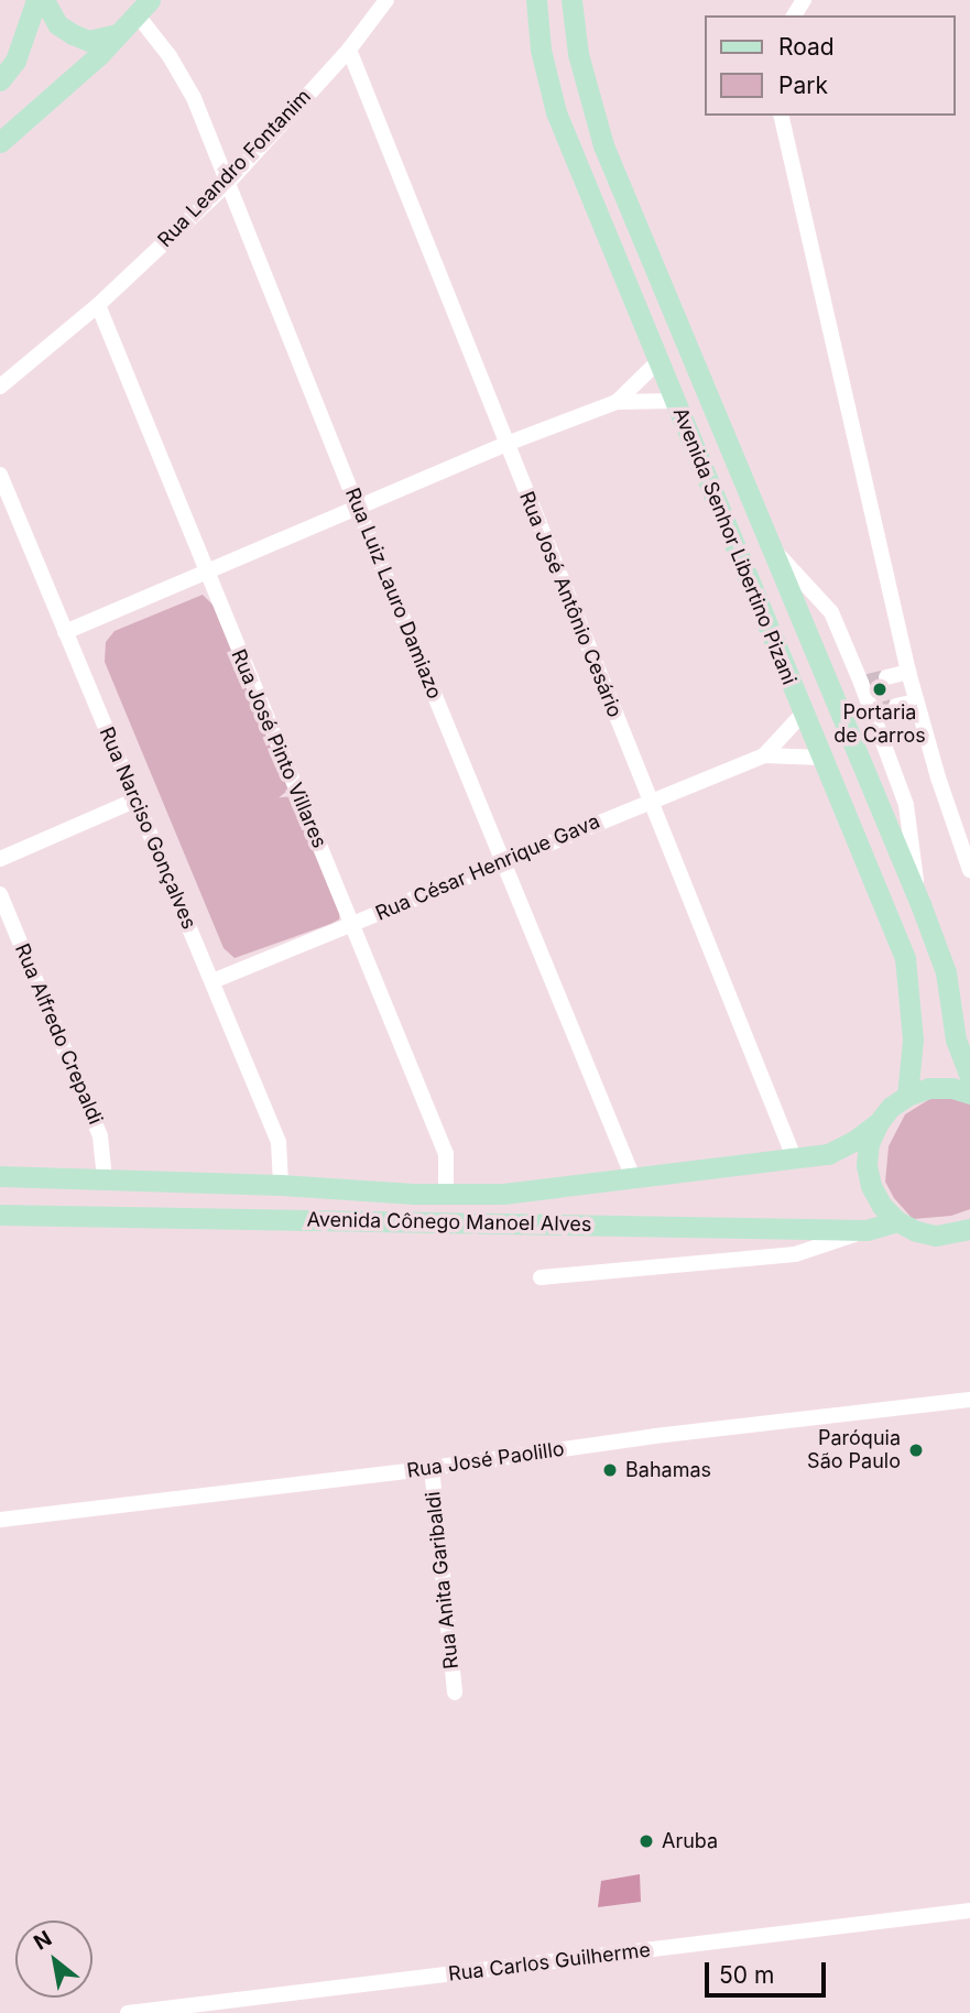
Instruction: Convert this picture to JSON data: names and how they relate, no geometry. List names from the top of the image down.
{
  "streets": {
    "street": [
      "Rua Leandro Fontanim",
      "Avenida Senhor Libertino Pizani",
      "Rua Luiz Lauro Damiazo",
      "Rua José Antônio Cesário",
      "Rua José Pinto Villares",
      "Rua Narciso Gonçalves",
      "Rua César Henrique Gava",
      "Rua Alfredo Crepaldi",
      "Avenida Cônego Manoel Alves",
      "Rua José Paolillo",
      "Rua Anita Garibaldi",
      "Rua Carlos Guilherme"
    ]
  },
  "crossings": [
    ["Rua Leandro Fontanim", "Rua Luiz Lauro Damiazo"],
    ["Rua Leandro Fontanim", "Rua José Antônio Cesário"],
    ["Rua Leandro Fontanim", "Rua José Pinto Villares"],
    ["Avenida Senhor Libertino Pizani", "Rua César Henrique Gava"],
    ["Avenida Senhor Libertino Pizani", "Avenida Cônego Manoel Alves"],
    ["Rua Luiz Lauro Damiazo", "Rua César Henrique Gava"],
    ["Rua Luiz Lauro Damiazo", "Avenida Cônego Manoel Alves"],
    ["Rua José Antônio Cesário", "Rua César Henrique Gava"],
    ["Rua José Antônio Cesário", "Avenida Cônego Manoel Alves"],
    ["Rua José Pinto Villares", "Rua César Henrique Gava"],
    ["Rua José Pinto Villares", "Avenida Cônego Manoel Alves"],
    ["Rua Narciso Gonçalves", "Rua César Henrique Gava"],
    ["Rua Narciso Gonçalves", "Avenida Cônego Manoel Alves"],
    ["Rua Alfredo Crepaldi", "Avenida Cônego Manoel Alves"],
    ["Rua José Paolillo", "Rua Anita Garibaldi"]
  ],
  "places": [
    "Portaria de Carros",
    "Paróquia São Paulo",
    "Bahamas",
    "Aruba"
  ],
  "legend": ["Road", "Park"],
  "scale_bar": "50 m",
  "north": "top left"
}
